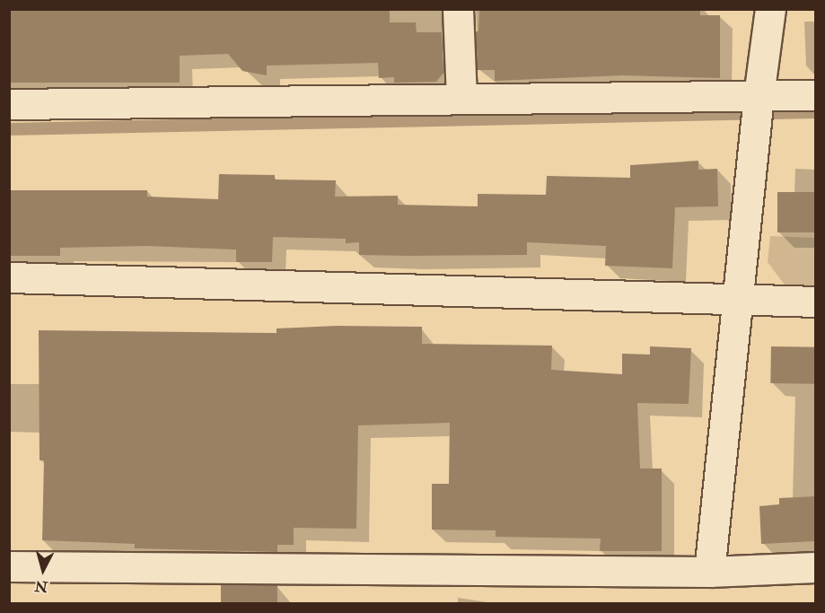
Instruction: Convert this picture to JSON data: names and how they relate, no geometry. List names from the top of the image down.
{
  "north": "bottom"
}
